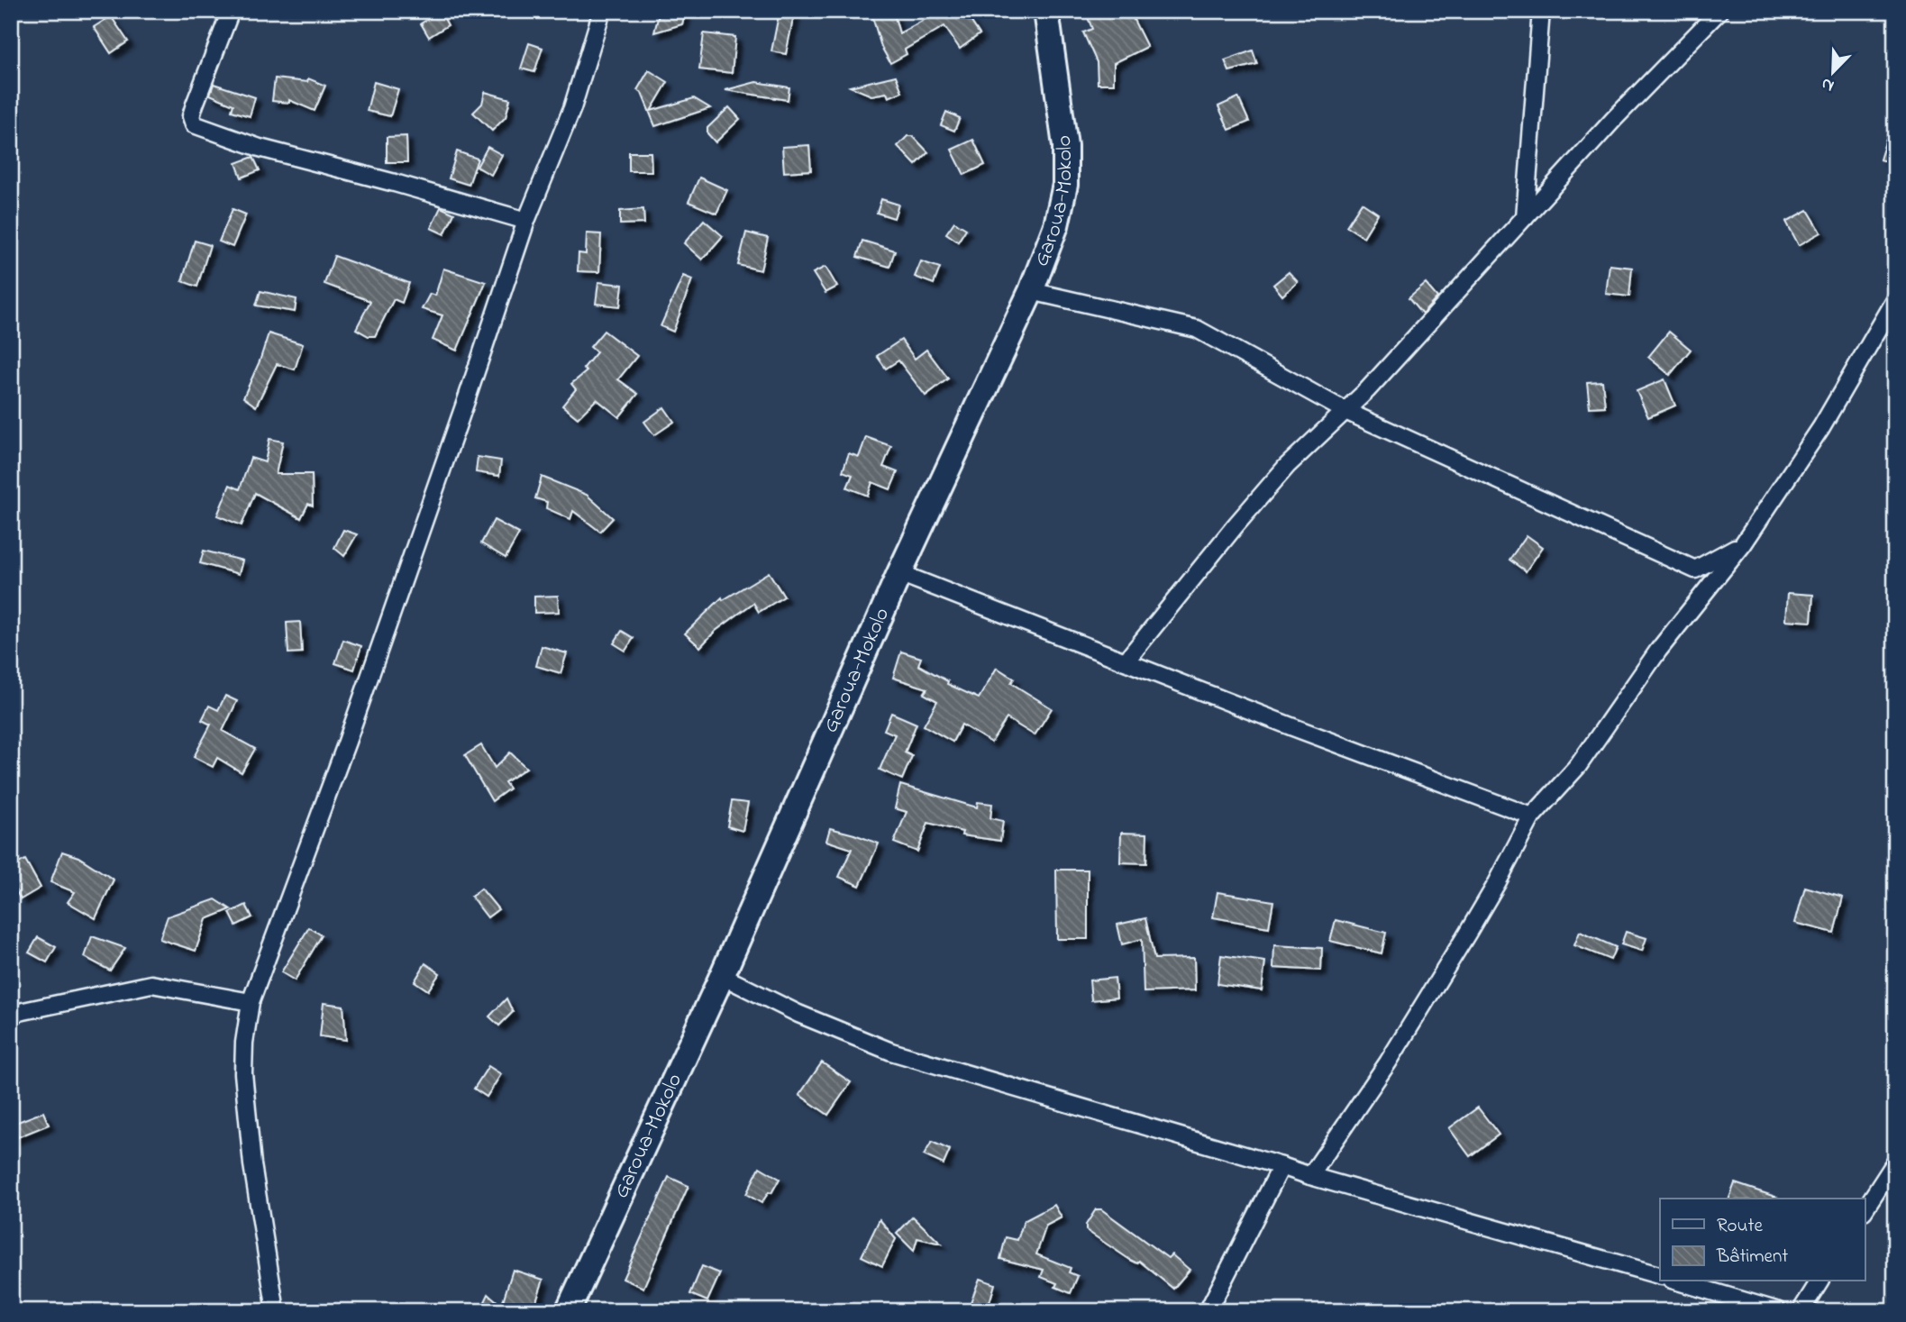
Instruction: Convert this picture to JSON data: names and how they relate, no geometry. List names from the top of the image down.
{
  "streets": {
    "main road": ["Garoua-Mokolo"]
  },
  "legend": ["Route", "Bâtiment"],
  "north": "bottom left"
}
